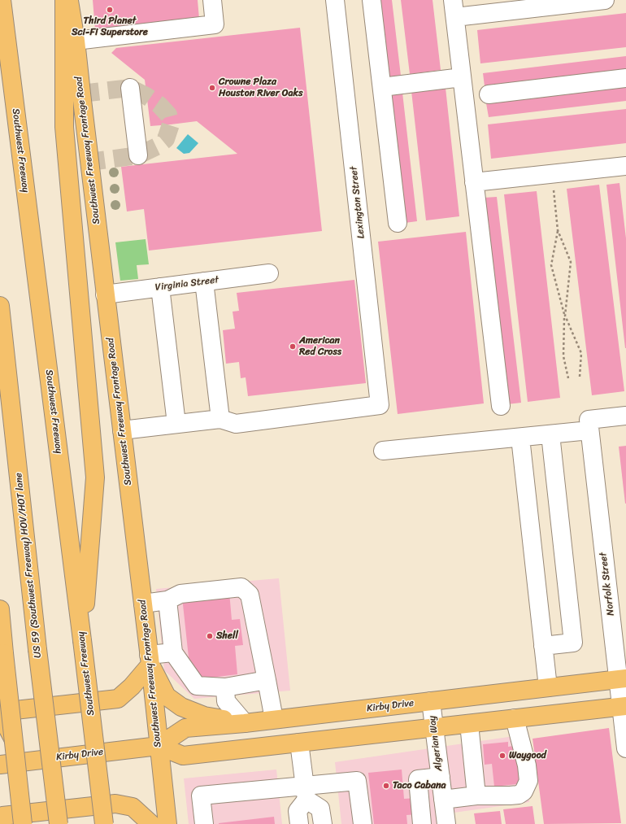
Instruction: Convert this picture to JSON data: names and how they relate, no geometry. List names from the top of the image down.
{
  "streets": {
    "main road": [
      "Southwest Freeway",
      "Southwest Freeway Frontage Road",
      "US 59 (Southwest Freeway) HOV/HOT lane",
      "Kirby Drive"
    ],
    "street": [
      "Lexington Street",
      "Virginia Street",
      "Norfolk Street",
      "Algerian Way"
    ]
  },
  "crossings": [
    ["Southwest Freeway Frontage Road", "Virginia Street"],
    ["Southwest Freeway Frontage Road", "Kirby Drive"],
    ["Norfolk Street", "Kirby Drive"],
    ["Kirby Drive", "Algerian Way"]
  ],
  "places": [
    "Third Planet Sci-Fi Superstore",
    "Crowne Plaza Houston River Oaks",
    "American Red Cross",
    "Shell",
    "Waygood",
    "Taco Cabana"
  ]
}
